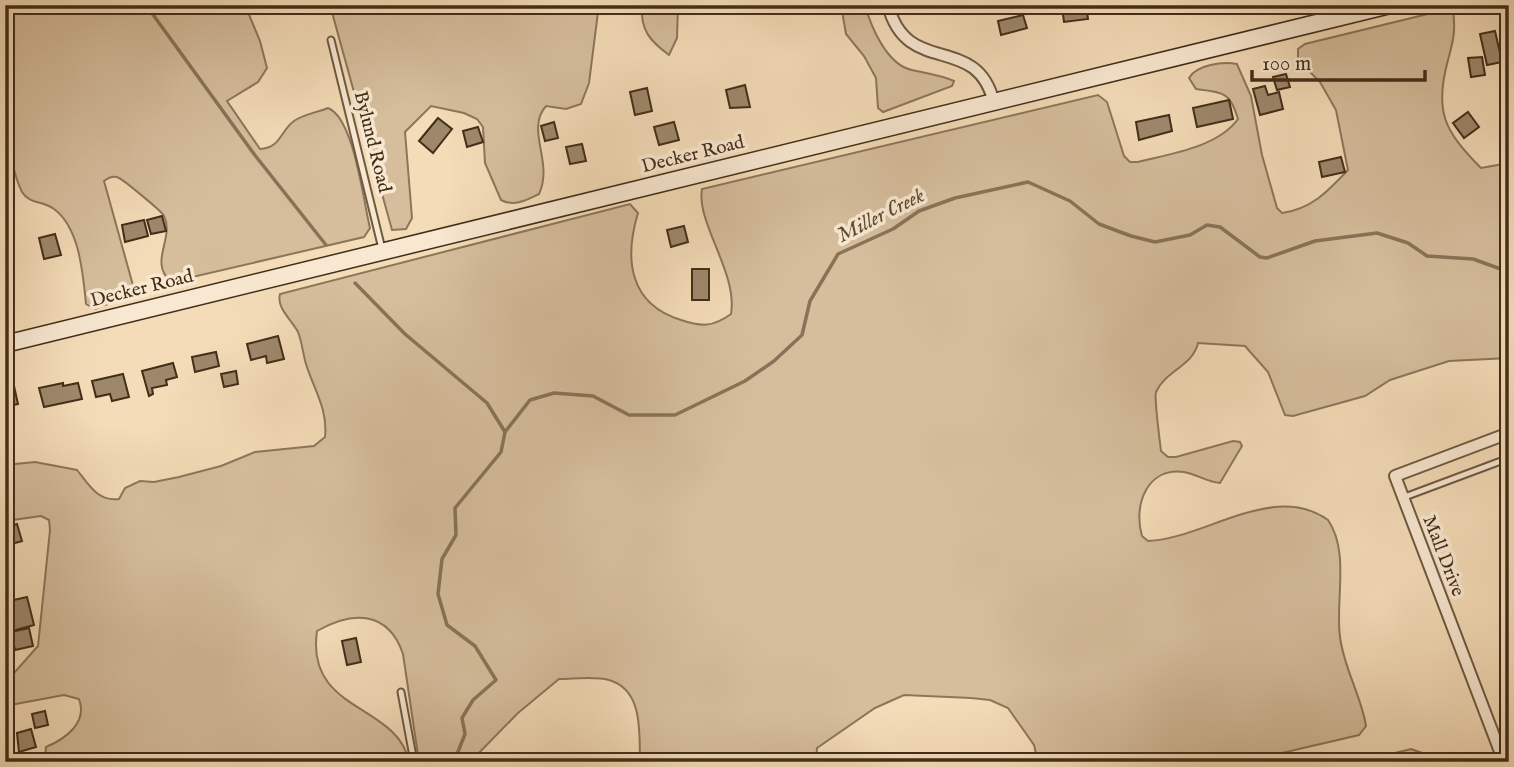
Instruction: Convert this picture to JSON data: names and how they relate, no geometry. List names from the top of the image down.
{
  "streets": {
    "street": ["Decker Road", "Mall Drive"],
    "lane": ["Bylund Road"]
  },
  "crossings": [
    ["Bylund Road", "Decker Road"]
  ],
  "water": ["Miller Creek"],
  "scale_bar": "100 m"
}
